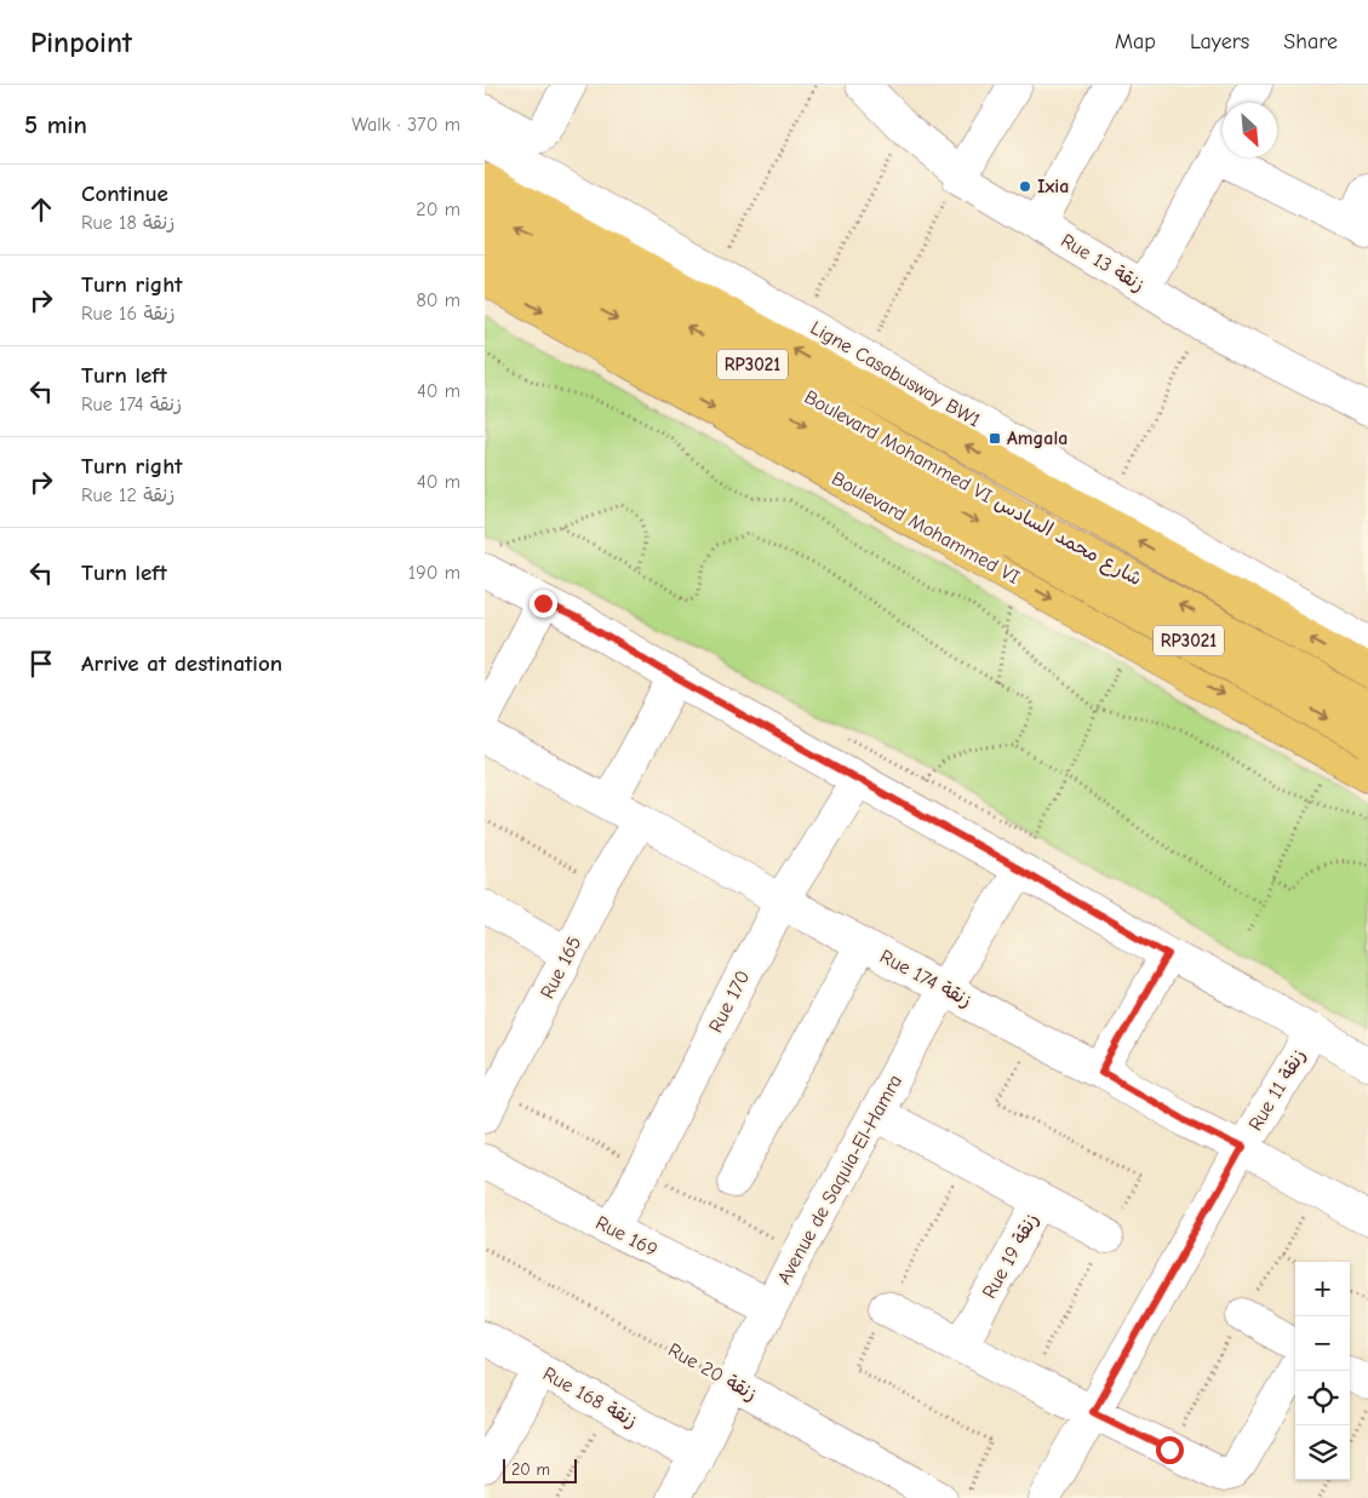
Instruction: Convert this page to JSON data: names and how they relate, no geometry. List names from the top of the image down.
{
  "streets": {
    "main road": ["RP3021", "Boulevard Mohammed VI شارع محمد السادس", "Boulevard Mohammed VI"],
    "street": [
      "Rue 13 زنقة",
      "Ligne Casabusway BW1",
      "Rue 165",
      "Rue 174 زنقة",
      "Rue 170",
      "Rue 11 زنقة",
      "Avenue de Saquia-El-Hamra",
      "Rue 169",
      "Rue 19 زنقة",
      "Rue 20 زنقة",
      "Rue 168 زنقة"
    ]
  },
  "crossings": [
    ["Rue 165", "Rue 174 زنقة"],
    ["Rue 174 زنقة", "Rue 170"],
    ["Rue 174 زنقة", "Rue 11 زنقة"],
    ["Rue 174 زنقة", "Avenue de Saquia-El-Hamra"],
    ["Rue 170", "Rue 169"],
    ["Avenue de Saquia-El-Hamra", "Rue 169"],
    ["Avenue de Saquia-El-Hamra", "Rue 19 زنقة"],
    ["Avenue de Saquia-El-Hamra", "Rue 20 زنقة"],
    ["Avenue de Saquia-El-Hamra", "Rue 168 زنقة"]
  ],
  "places": {
    "other": ["Ixia"],
    "transit": ["Amgala"]
  },
  "scale_bar": "20 m",
  "north": "bottom right",
  "page": {
    "header": "Pinpoint",
    "nav": ["Map", "Layers", "Share"],
    "heading": ["5 min", "Walk · 370 m"],
    "list": [
      ["Continue", "Rue 18 زنقة", "20 m"],
      ["Turn right", "Rue 16 زنقة", "80 m"],
      ["Turn left", "Rue 174 زنقة", "40 m"],
      ["Turn right", "Rue 12 زنقة", "40 m"],
      ["Turn left", "190 m"],
      "Arrive at destination"
    ],
    "map_buttons": ["+", "−"],
    "scale": "20 m"
  }
}
